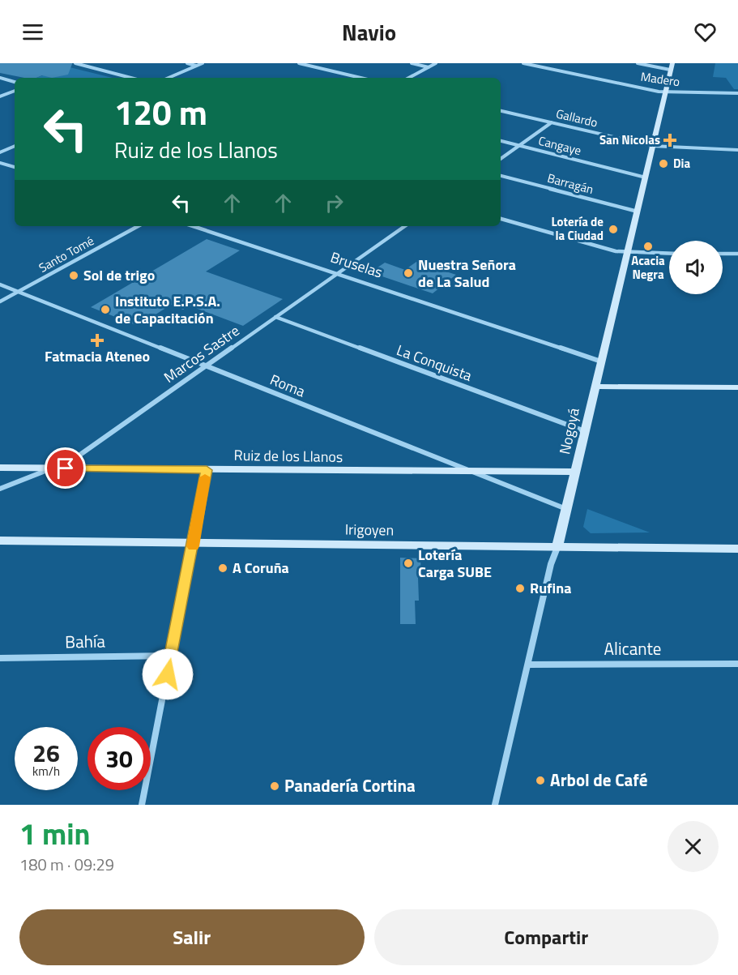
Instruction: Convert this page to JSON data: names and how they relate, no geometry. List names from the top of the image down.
{
  "streets": {
    "street": [
      "Madero",
      "Gallardo",
      "Cangaye",
      "Barragán",
      "Santo Tomé",
      "Bruselas",
      "Marcos Sastre",
      "La Conquista",
      "Roma",
      "Nogoyá",
      "Ruiz de los Llanos",
      "Irigoyen",
      "Bahía",
      "Alicante"
    ]
  },
  "crossings": [
    ["Madero", "Nogoyá"],
    ["Gallardo", "Nogoyá"],
    ["Cangaye", "Nogoyá"],
    ["Barragán", "Nogoyá"],
    ["Santo Tomé", "Roma"],
    ["Bruselas", "Marcos Sastre"],
    ["Bruselas", "Nogoyá"],
    ["Marcos Sastre", "La Conquista"],
    ["Marcos Sastre", "Roma"],
    ["Marcos Sastre", "Ruiz de los Llanos"],
    ["La Conquista", "Nogoyá"],
    ["Roma", "Nogoyá"],
    ["Roma", "Ruiz de los Llanos"],
    ["Nogoyá", "Ruiz de los Llanos"],
    ["Nogoyá", "Irigoyen"],
    ["Nogoyá", "Alicante"]
  ],
  "places": {
    "health": ["San Nicolas", "Fatmacia Ateneo"],
    "other": [
      "Dia",
      "Lotería de la Ciudad",
      "Acacia Negra",
      "Nuestra Señora de La Salud",
      "Sol de trigo",
      "Instituto E.P.S.A. de Capacitación",
      "Lotería Carga SUBE",
      "A Coruña",
      "Rufina",
      "Arbol de Café",
      "Panadería Cortina"
    ]
  },
  "page": {
    "header": "Navio",
    "turn": ["120 m", "Ruiz de los Llanos"],
    "speed": "26 km/h",
    "limit": "30",
    "heading": ["1 min", "180 m · 09:29"],
    "buttons": ["Salir", "Compartir"]
  }
}
